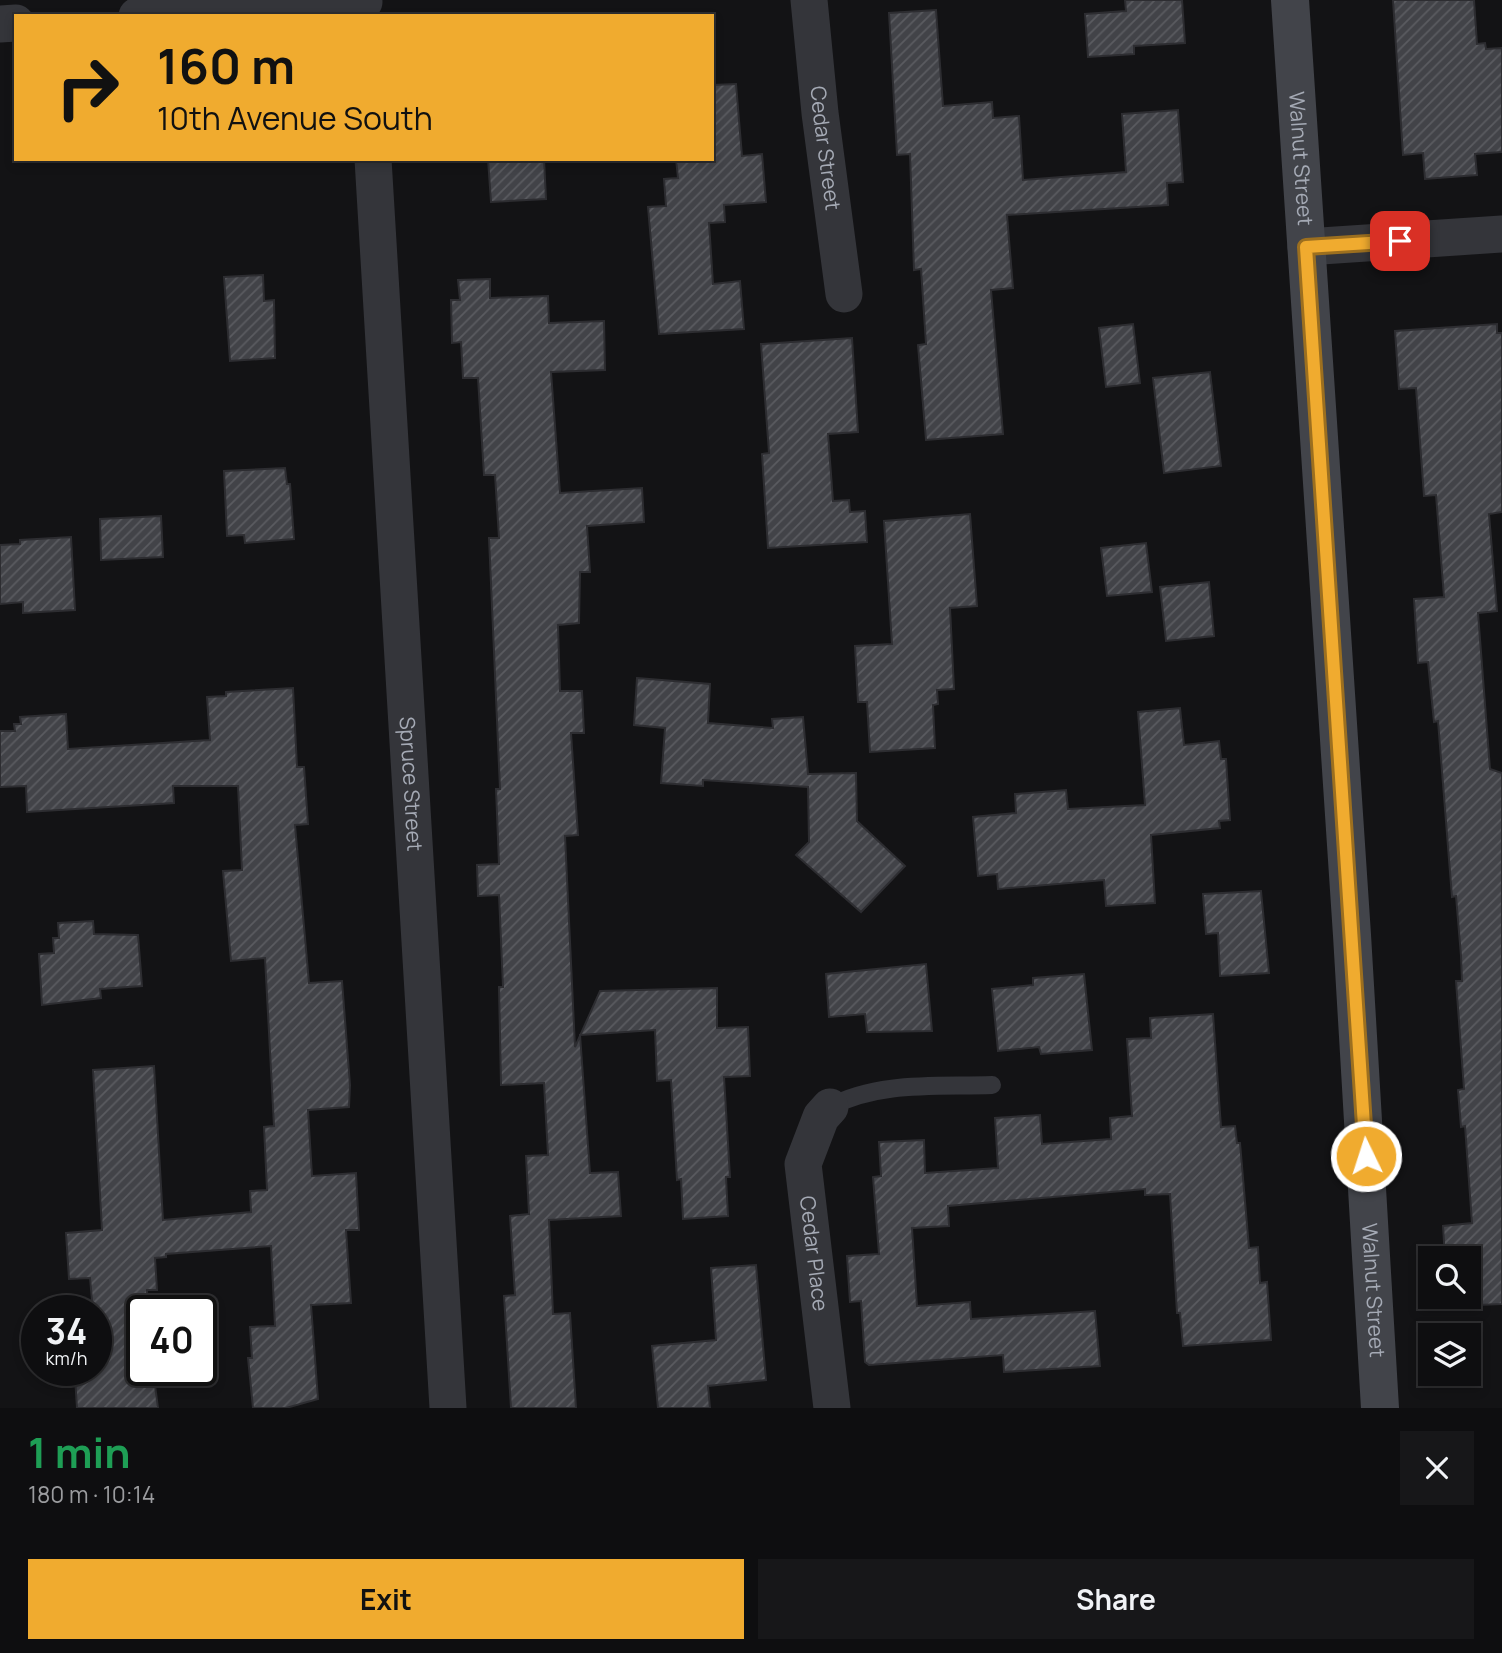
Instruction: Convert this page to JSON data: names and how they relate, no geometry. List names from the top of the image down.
{
  "streets": {
    "street": [
      "Cedar Street",
      "Walnut Street",
      "Spruce Street",
      "Cedar Place"
    ]
  },
  "page": {
    "turn": ["160 m", "10th Avenue South"],
    "speed": "34 km/h",
    "limit": "40",
    "heading": ["1 min", "180 m · 10:14"],
    "buttons": ["Exit", "Share"]
  }
}
